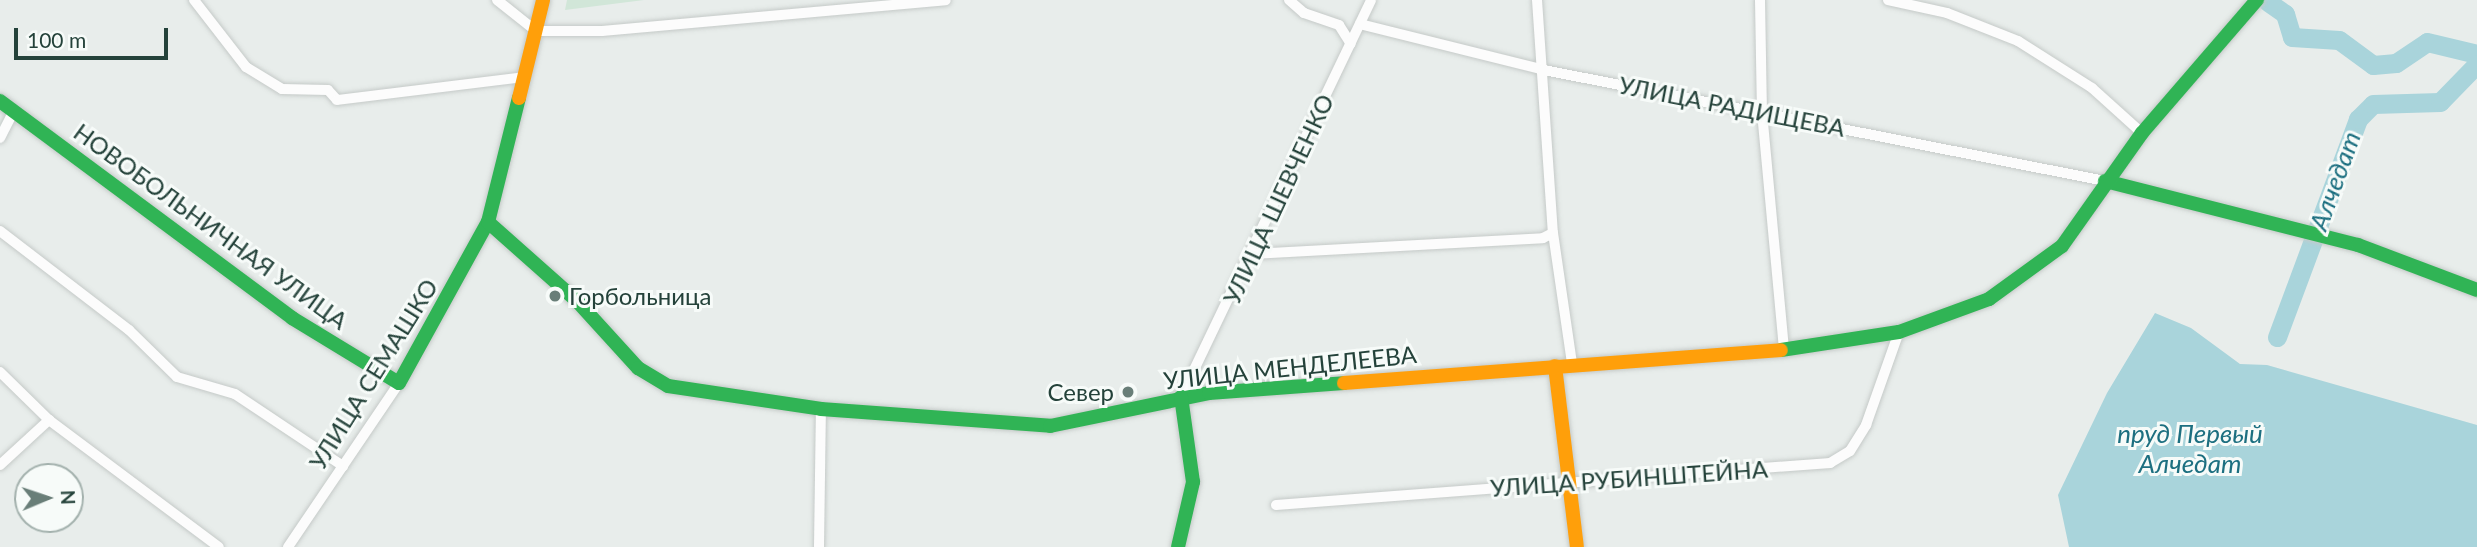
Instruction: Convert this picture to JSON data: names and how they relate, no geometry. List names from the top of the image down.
{
  "streets": {
    "street": [
      "УЛИЦА РАДИЩЕВА",
      "УЛИЦА ШЕВЧЕНКО",
      "НОВОБОЛЬНИЧНАЯ УЛИЦА",
      "УЛИЦА МЕНДЕЛЕЕВА",
      "УЛИЦА СЕМАШКО",
      "УЛИЦА РУБИНШТЕЙНА"
    ]
  },
  "crossings": [
    ["УЛИЦА РАДИЩЕВА", "УЛИЦА ШЕВЧЕНКО"],
    ["УЛИЦА РАДИЩЕВА", "УЛИЦА МЕНДЕЛЕЕВА"],
    ["УЛИЦА ШЕВЧЕНКО", "УЛИЦА МЕНДЕЛЕЕВА"],
    ["НОВОБОЛЬНИЧНАЯ УЛИЦА", "УЛИЦА СЕМАШКО"],
    ["УЛИЦА МЕНДЕЛЕЕВА", "УЛИЦА СЕМАШКО"],
    ["УЛИЦА МЕНДЕЛЕЕВА", "УЛИЦА РУБИНШТЕЙНА"]
  ],
  "water": ["Алчедат", "пруд Первый Алчедат"],
  "places": ["Горбольница", "Север"],
  "scale_bar": "100 m",
  "north": "right"
}
